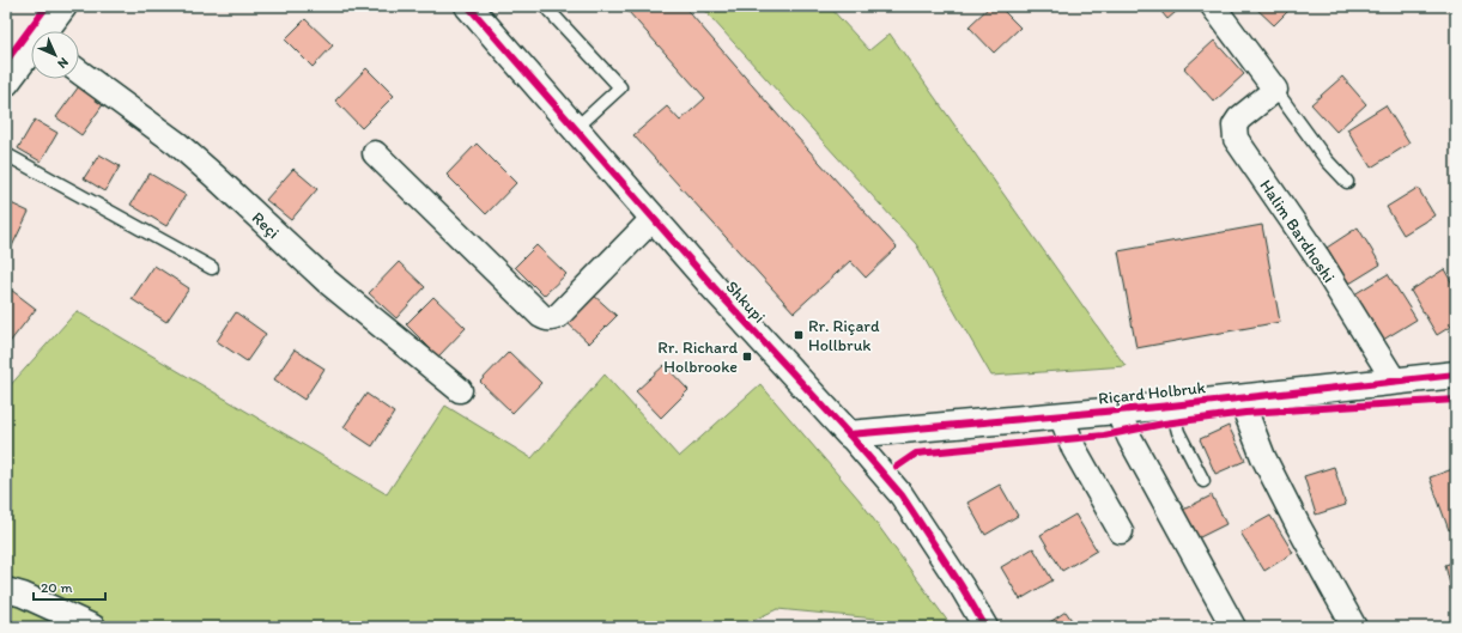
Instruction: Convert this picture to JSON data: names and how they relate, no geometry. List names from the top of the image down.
{
  "streets": {
    "street": [
      "Reçi",
      "Halim Bardhoshi",
      "Shkupi",
      "Riçard Holbruk"
    ]
  },
  "crossings": [
    ["Halim Bardhoshi", "Riçard Holbruk"],
    ["Shkupi", "Riçard Holbruk"]
  ],
  "places": {
    "transit": ["Rr. Riçard Hollbruk", "Rr. Richard Holbrooke"]
  },
  "scale_bar": "20 m",
  "north": "bottom right"
}
